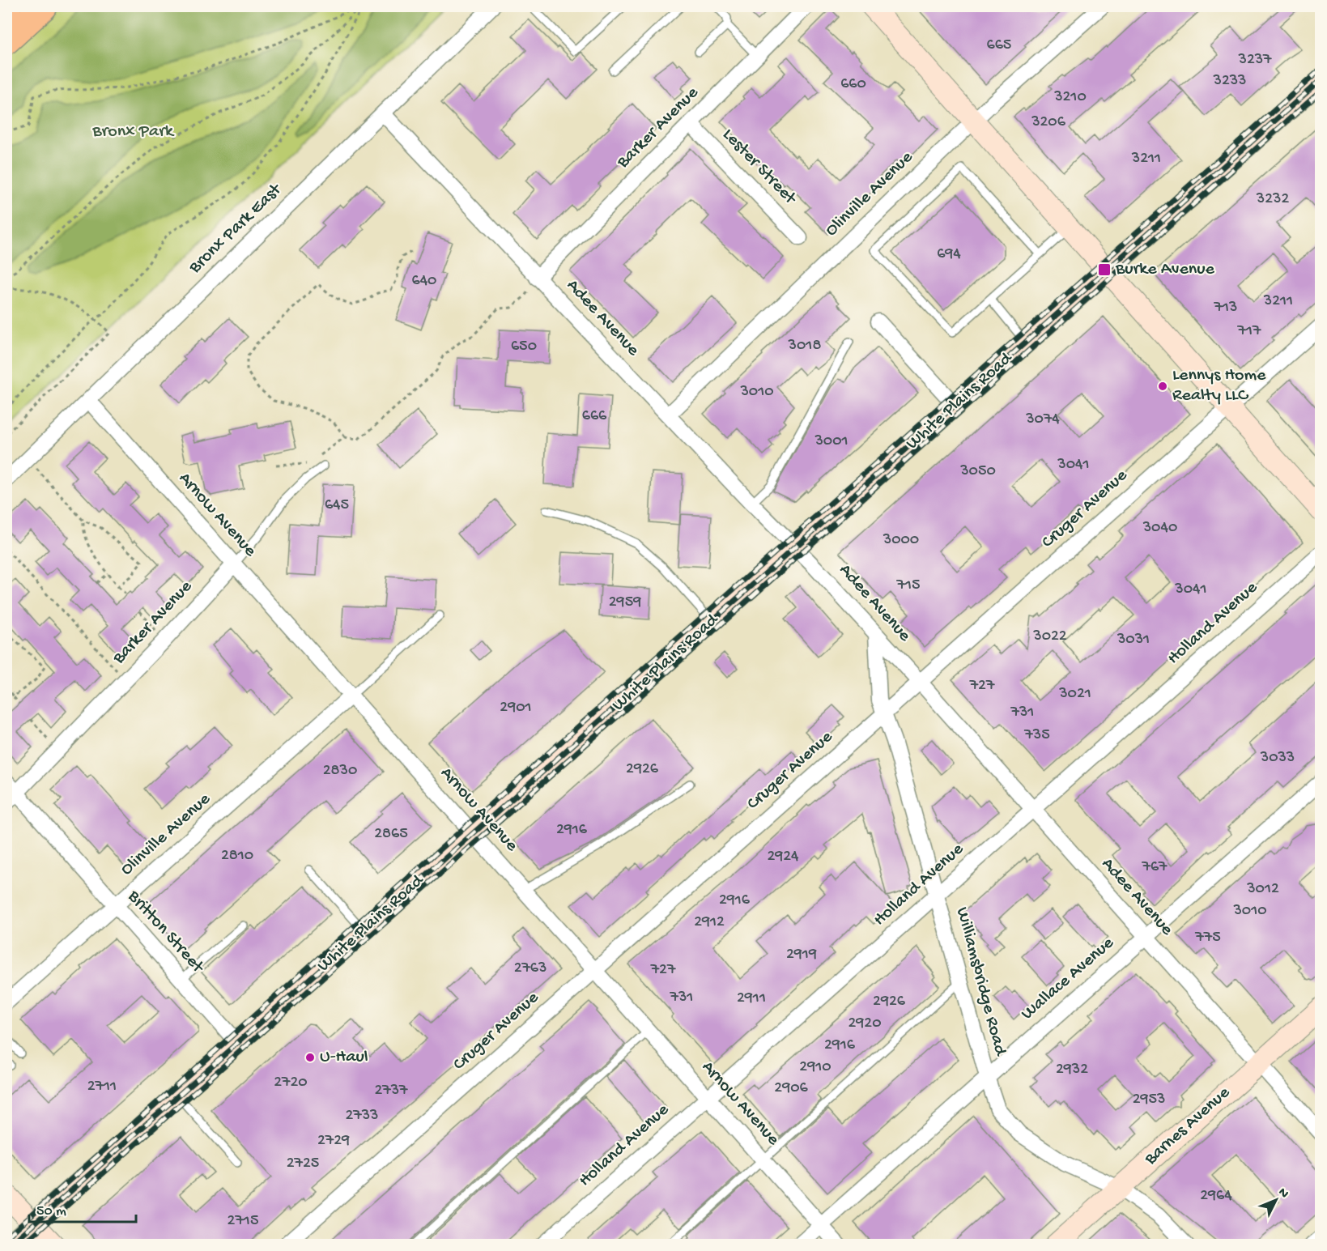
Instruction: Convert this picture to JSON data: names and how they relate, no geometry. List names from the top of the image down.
{
  "streets": {
    "main road": ["White Plains Road", "Barnes Avenue"],
    "street": [
      "Barker Avenue",
      "Lester Street",
      "Olinville Avenue",
      "Bronx Park East",
      "Adee Avenue",
      "Cruger Avenue",
      "Arnow Avenue",
      "Holland Avenue",
      "Britton Street",
      "Wallace Avenue",
      "Williamsbridge Road"
    ]
  },
  "crossings": [
    ["Barker Avenue", "Lester Street"],
    ["Barker Avenue", "Adee Avenue"],
    ["Barker Avenue", "Arnow Avenue"],
    ["Barker Avenue", "Britton Street"],
    ["Olinville Avenue", "Adee Avenue"],
    ["Olinville Avenue", "Arnow Avenue"],
    ["Olinville Avenue", "Britton Street"],
    ["Bronx Park East", "Adee Avenue"],
    ["Bronx Park East", "Arnow Avenue"],
    ["Adee Avenue", "White Plains Road"],
    ["Adee Avenue", "Cruger Avenue"],
    ["Adee Avenue", "Holland Avenue"],
    ["Adee Avenue", "Wallace Avenue"],
    ["Adee Avenue", "Williamsbridge Road"],
    ["Adee Avenue", "Barnes Avenue"],
    ["White Plains Road", "Arnow Avenue"],
    ["White Plains Road", "Britton Street"],
    ["Cruger Avenue", "Arnow Avenue"],
    ["Cruger Avenue", "Williamsbridge Road"],
    ["Arnow Avenue", "Holland Avenue"],
    ["Arnow Avenue", "Wallace Avenue"],
    ["Holland Avenue", "Williamsbridge Road"],
    ["Wallace Avenue", "Williamsbridge Road"],
    ["Williamsbridge Road", "Barnes Avenue"]
  ],
  "parks": ["Bronx Park"],
  "places": {
    "transit": ["Burke Avenue"],
    "other": ["Lennys Home Realty LLC", "U-Haul"]
  },
  "house_numbers": [
    "665",
    "3237",
    "3233",
    "660",
    "3210",
    "3206",
    "3211",
    "3232",
    "694",
    "640",
    "3211",
    "713",
    "717",
    "3018",
    "650",
    "3010",
    "666",
    "3074",
    "3001",
    "3041",
    "3050",
    "645",
    "3040",
    "3000",
    "715",
    "3041",
    "2959",
    "3022",
    "3031",
    "727",
    "3021",
    "2901",
    "731",
    "735",
    "3033",
    "2926",
    "2830",
    "2916",
    "2865",
    "2810",
    "2924",
    "767",
    "3012",
    "2916",
    "3010",
    "2912",
    "775",
    "2919",
    "2763",
    "727",
    "731",
    "2911",
    "2926",
    "2920",
    "2916",
    "2910",
    "2932",
    "2720",
    "2711",
    "2906",
    "2737",
    "2953",
    "2733",
    "2729",
    "2725",
    "2964",
    "2715"
  ],
  "scale_bar": "50 m",
  "north": "top right"
}
